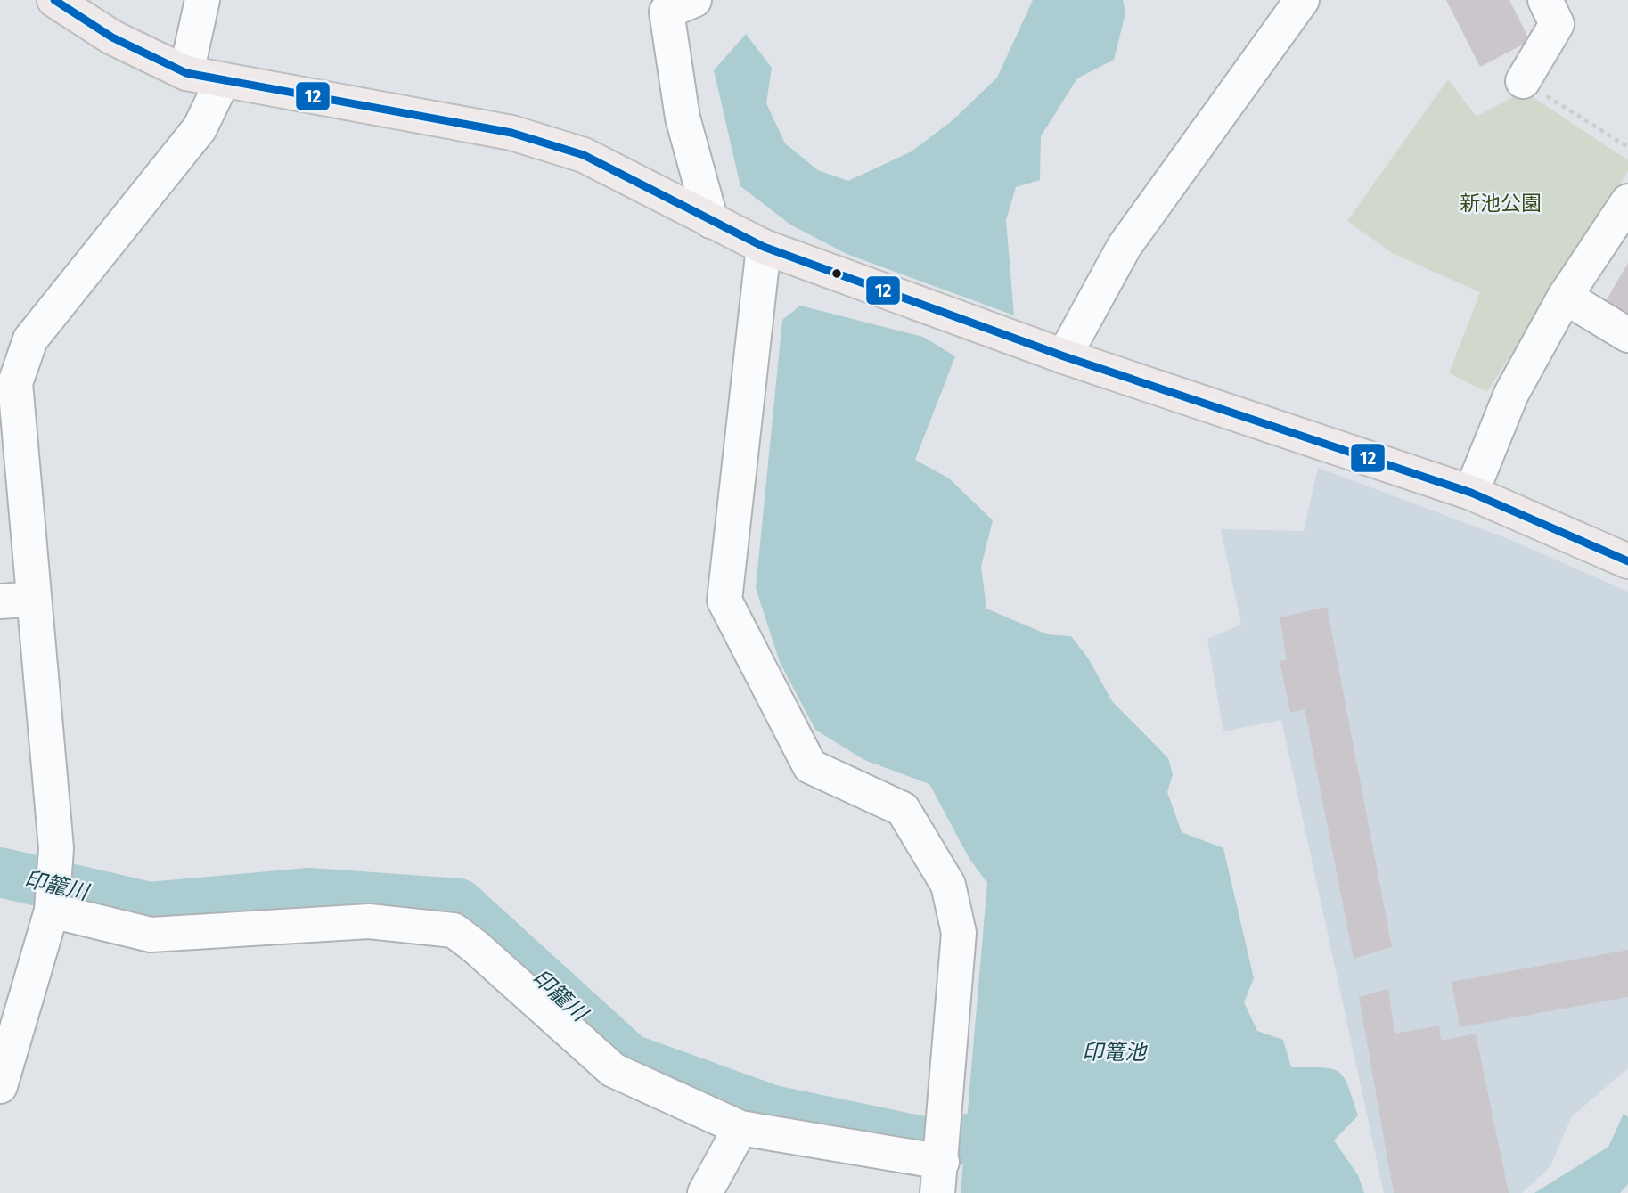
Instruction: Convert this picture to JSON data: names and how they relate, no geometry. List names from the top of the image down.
{
  "water": ["印籠川", "印篭池"],
  "parks": ["新池公園"],
  "lines": ["transit line 12"]
}
